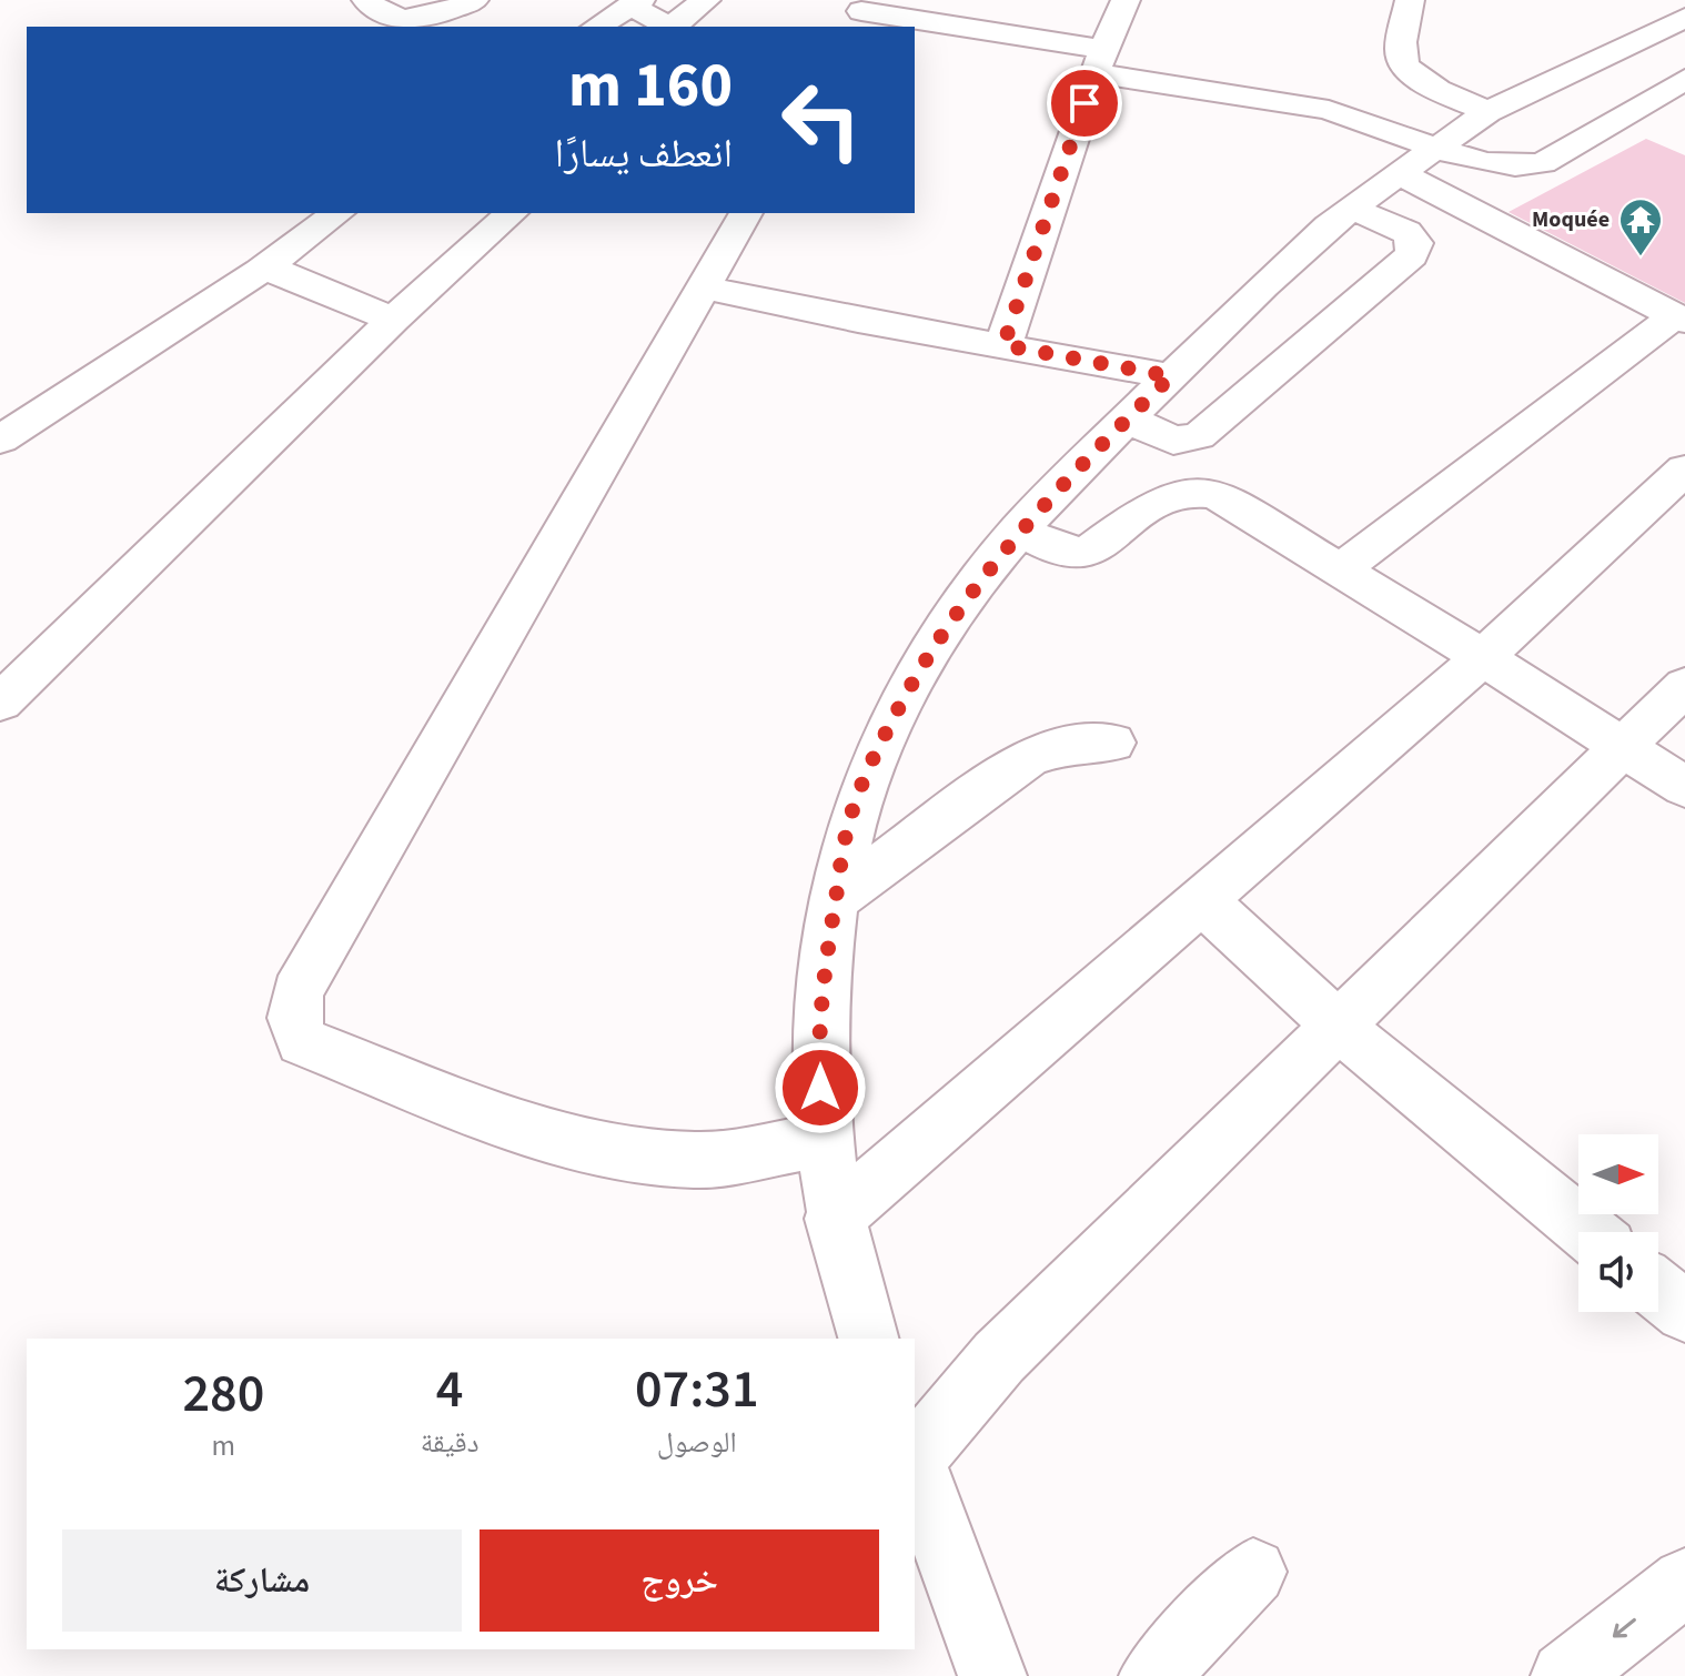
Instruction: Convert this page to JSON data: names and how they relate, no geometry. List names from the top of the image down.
{
  "places": {
    "temple": ["Moquée"]
  },
  "north": "right",
  "page": {
    "turn": ["160 m", "انعطف يسارًا"],
    "eta": [
      "07:31",
      "الوصول",
      "4",
      "دقيقة",
      "280",
      "m"
    ],
    "buttons": ["خروج", "مشاركة"]
  }
}
